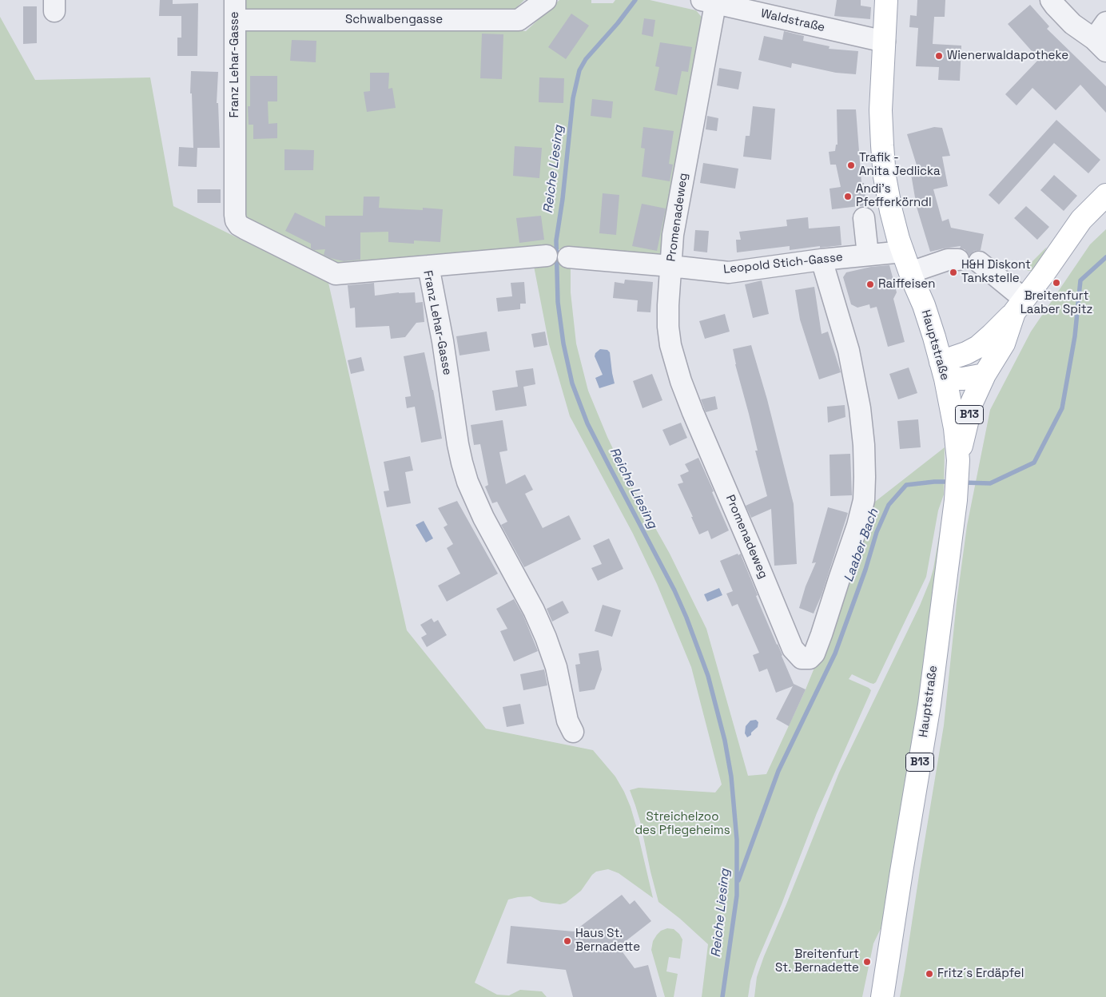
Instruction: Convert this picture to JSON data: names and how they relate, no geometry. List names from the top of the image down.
{
  "streets": {
    "main road": ["Hauptstraße", "B13"],
    "street": [
      "Schwalbengasse",
      "Waldstraße",
      "Franz Lehar-Gasse",
      "Promenadeweg",
      "Leopold Stich-Gasse"
    ]
  },
  "crossings": [
    ["Schwalbengasse", "Franz Lehar-Gasse"],
    ["Waldstraße", "Promenadeweg"],
    ["Waldstraße", "Hauptstraße"],
    ["Promenadeweg", "Leopold Stich-Gasse"],
    ["Leopold Stich-Gasse", "Hauptstraße"],
    ["Hauptstraße", "B13"]
  ],
  "water": ["Reiche Liesing", "Laaber Bach"],
  "parks": ["Streichelzoo des Pflegeheims"],
  "places": [
    "Wienerwaldapotheke",
    "Trafik - Anita Jedlicka",
    "Andi's Pfefferkörndl",
    "H&H Diskont Tankstelle",
    "Breitenfurt Laaber Spitz",
    "Raiffeisen",
    "Haus St. Bernadette",
    "Breitenfurt St. Bernadette",
    "Fritz´s Erdäpfel"
  ]
}
